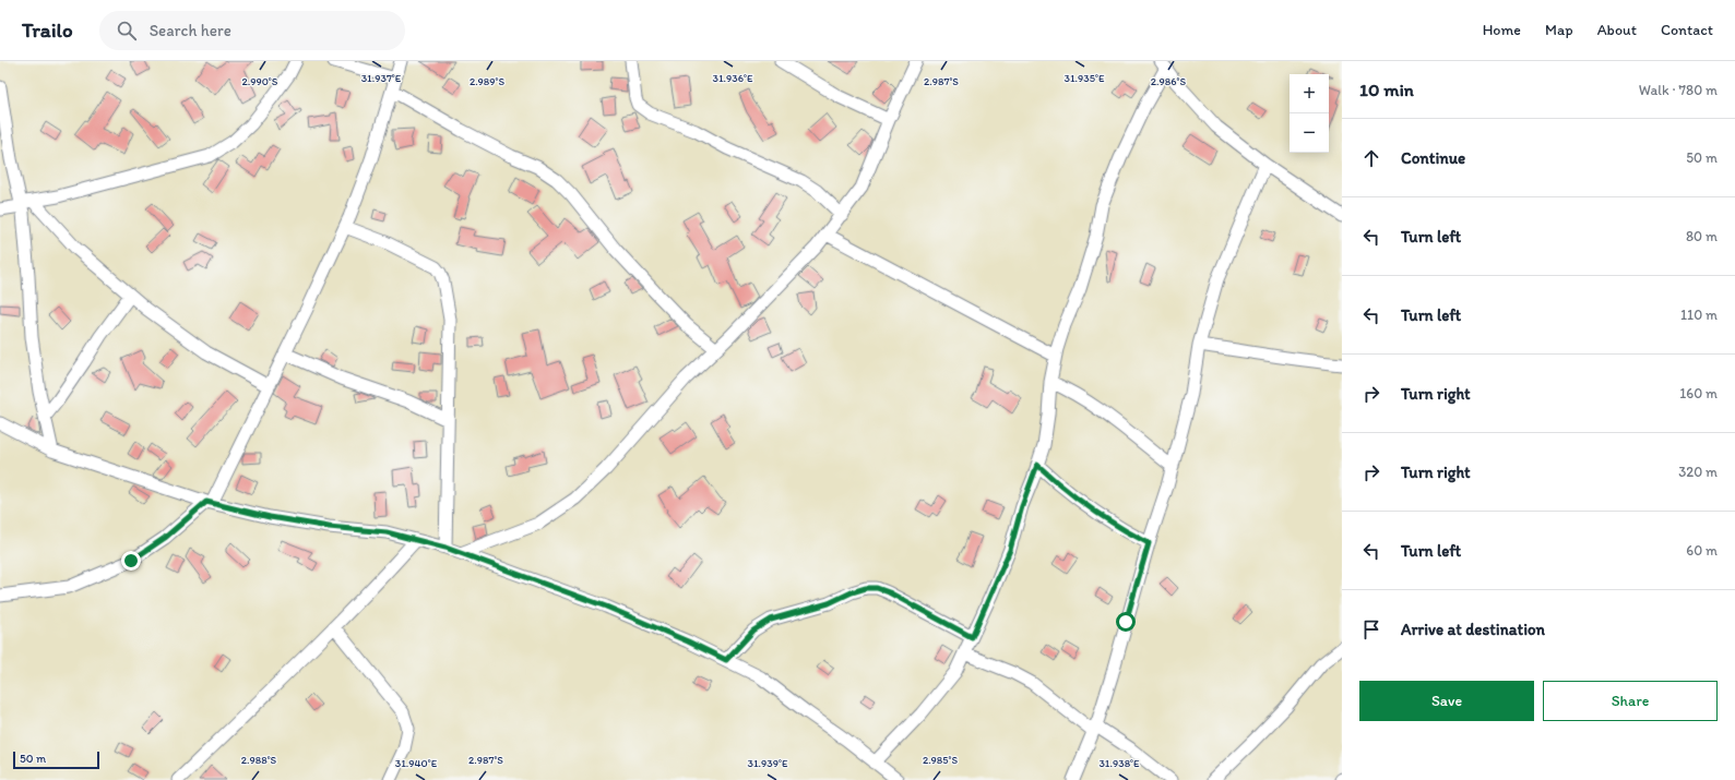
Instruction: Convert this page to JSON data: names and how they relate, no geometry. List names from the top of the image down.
{
  "scale_bar": "50 m",
  "page": {
    "header": "Trailo",
    "search": "Search here",
    "nav": [
      "Home",
      "Map",
      "About",
      "Contact"
    ],
    "heading": ["10 min", "Walk · 780 m"],
    "map_buttons": ["+", "−"],
    "list": [
      ["Continue", "50 m"],
      ["Turn left", "80 m"],
      ["Turn left", "110 m"],
      ["Turn right", "160 m"],
      ["Turn right", "320 m"],
      ["Turn left", "60 m"],
      "Arrive at destination"
    ],
    "buttons": ["Save", "Share"],
    "scale": "50 m"
  },
  "coordinates": [
    "31.937°E",
    "31.936°E",
    "31.935°E",
    "2.989°S",
    "2.987°S",
    "2.986°S",
    "2.990°S",
    "2.988°S",
    "2.985°S",
    "31.940°E",
    "31.939°E",
    "31.938°E"
  ]
}
